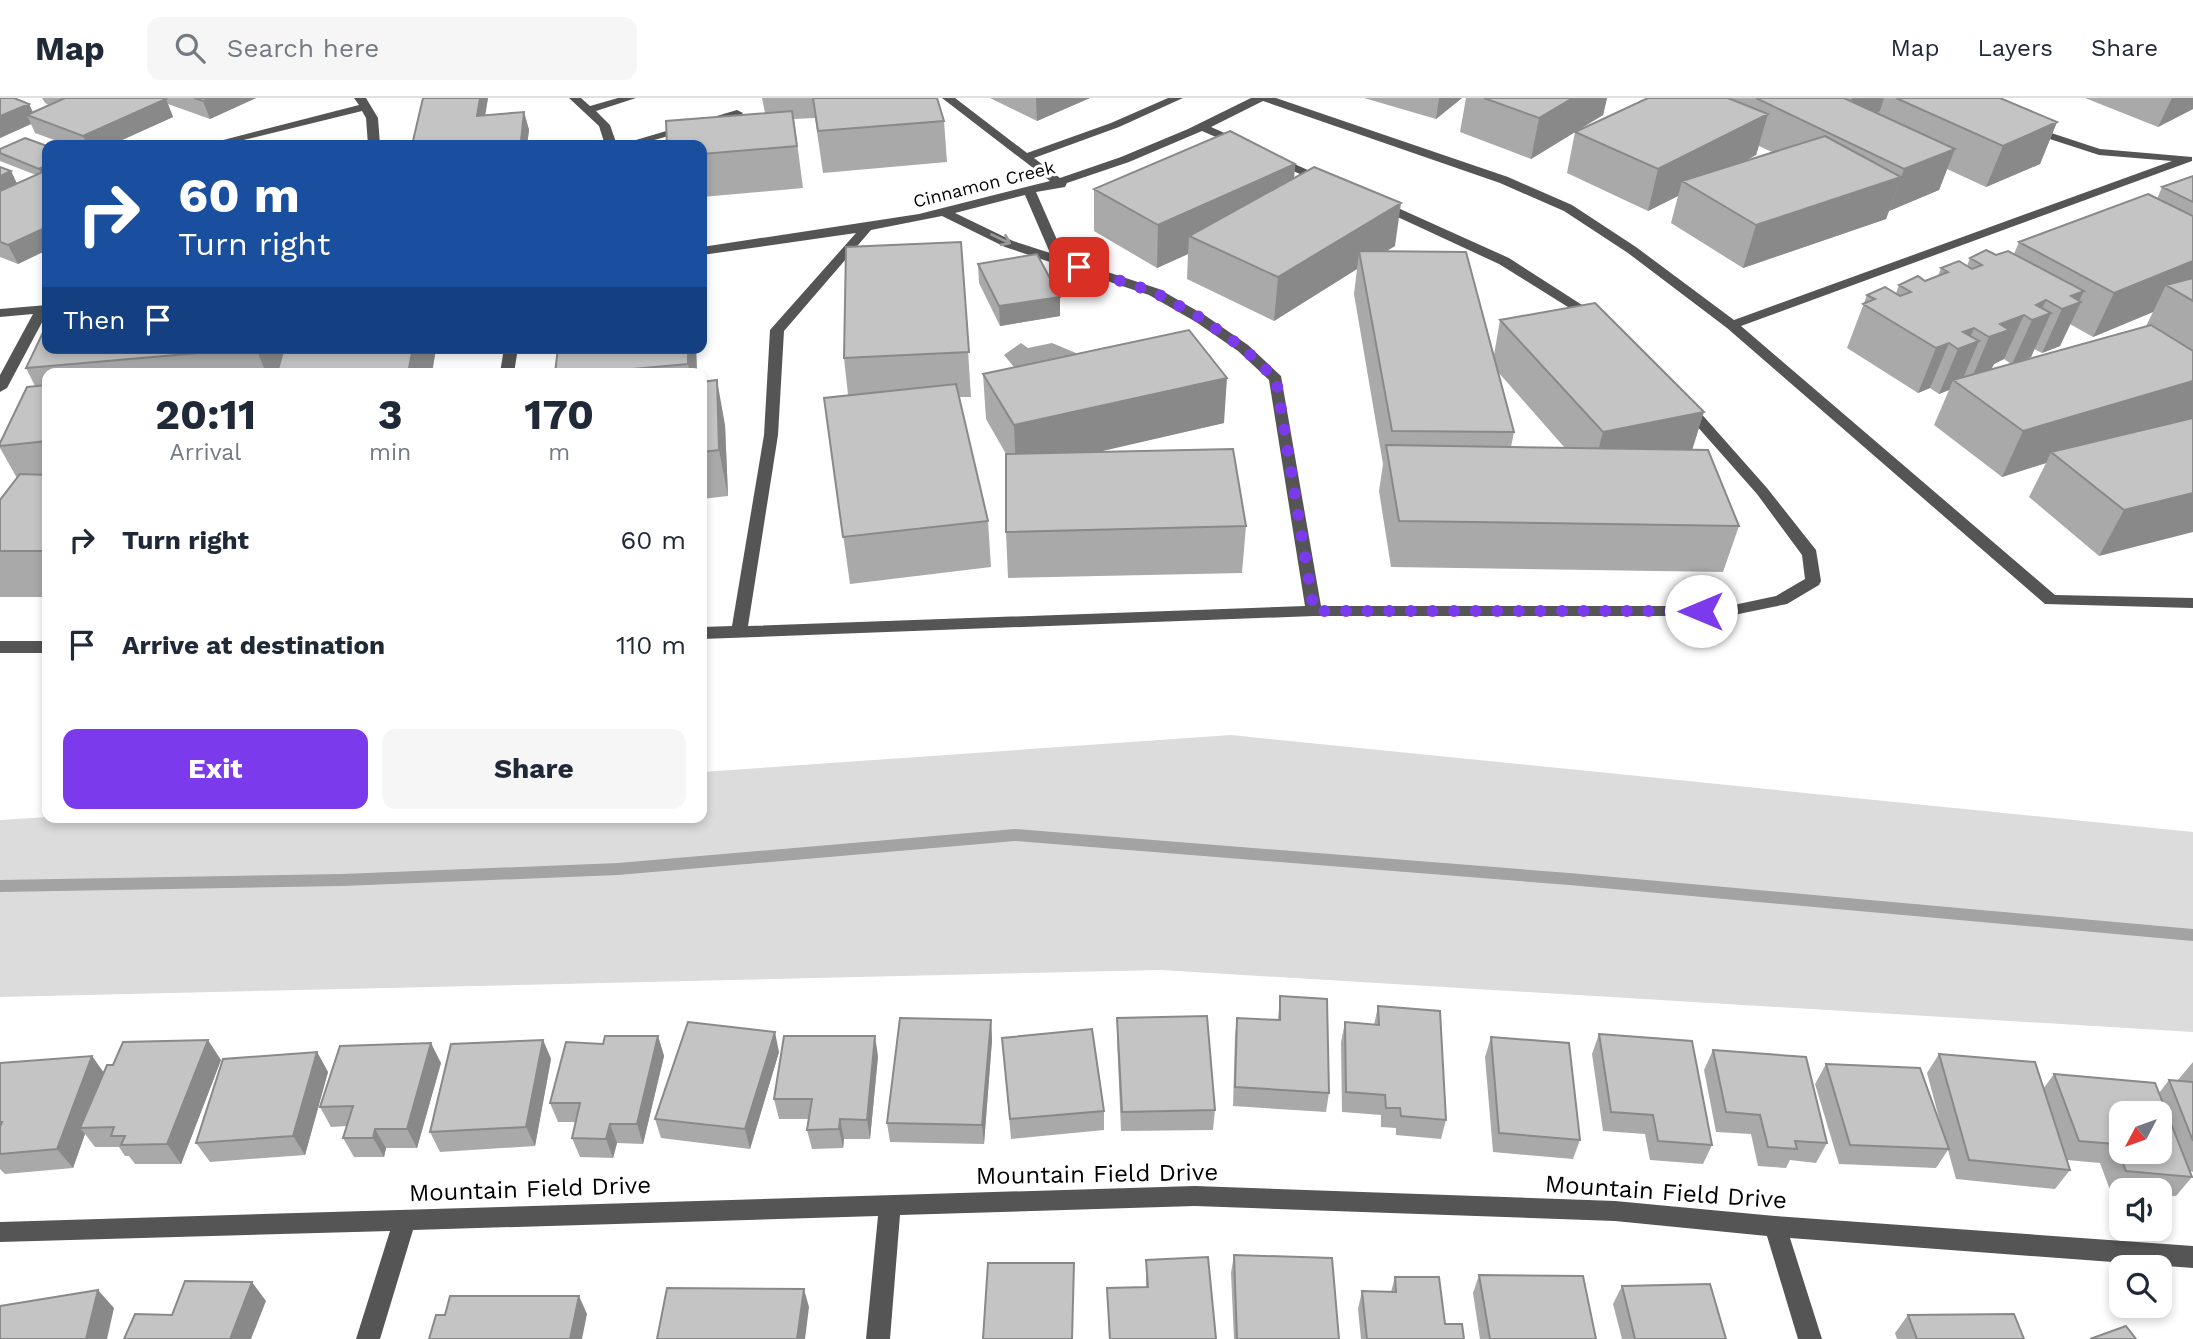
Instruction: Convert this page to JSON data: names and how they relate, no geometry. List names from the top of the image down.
{
  "streets": {
    "street": ["Cinnamon Creek", "Mountain Field Drive"]
  },
  "north": "bottom left",
  "page": {
    "header": "Map",
    "search": "Search here",
    "nav": ["Map", "Layers", "Share"],
    "turn": ["60 m", "Turn right"],
    "then": "Then",
    "eta": [
      "20:11",
      "Arrival",
      "3",
      "min",
      "170",
      "m"
    ],
    "list": [
      {
        "name": "Turn right",
        "value": "60 m"
      },
      {
        "name": "Arrive at destination",
        "value": "110 m"
      }
    ],
    "buttons": ["Exit", "Share"]
  }
}
